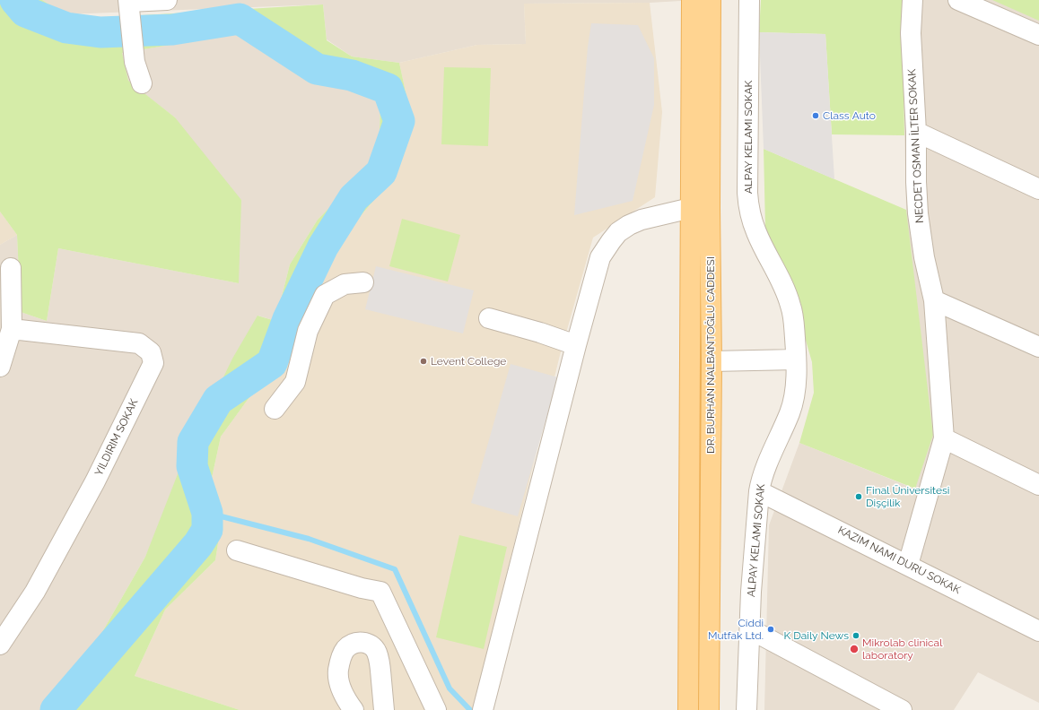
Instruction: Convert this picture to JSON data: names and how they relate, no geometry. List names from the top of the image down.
{
  "streets": {
    "main road": ["DR. BURHAN NALBANTOĞLU CADDESI"],
    "street": ["ALPAY KELAMI SOKAK", "NECDET OSMAN İLTER SOKAK"]
  },
  "places": [
    "Class Auto",
    "Levent College",
    "Final Üniversitesi Dişçilik",
    "Ciddi Mutfak Ltd.",
    "K Daily News",
    "Mikrolab clinical laboratory"
  ]
}
